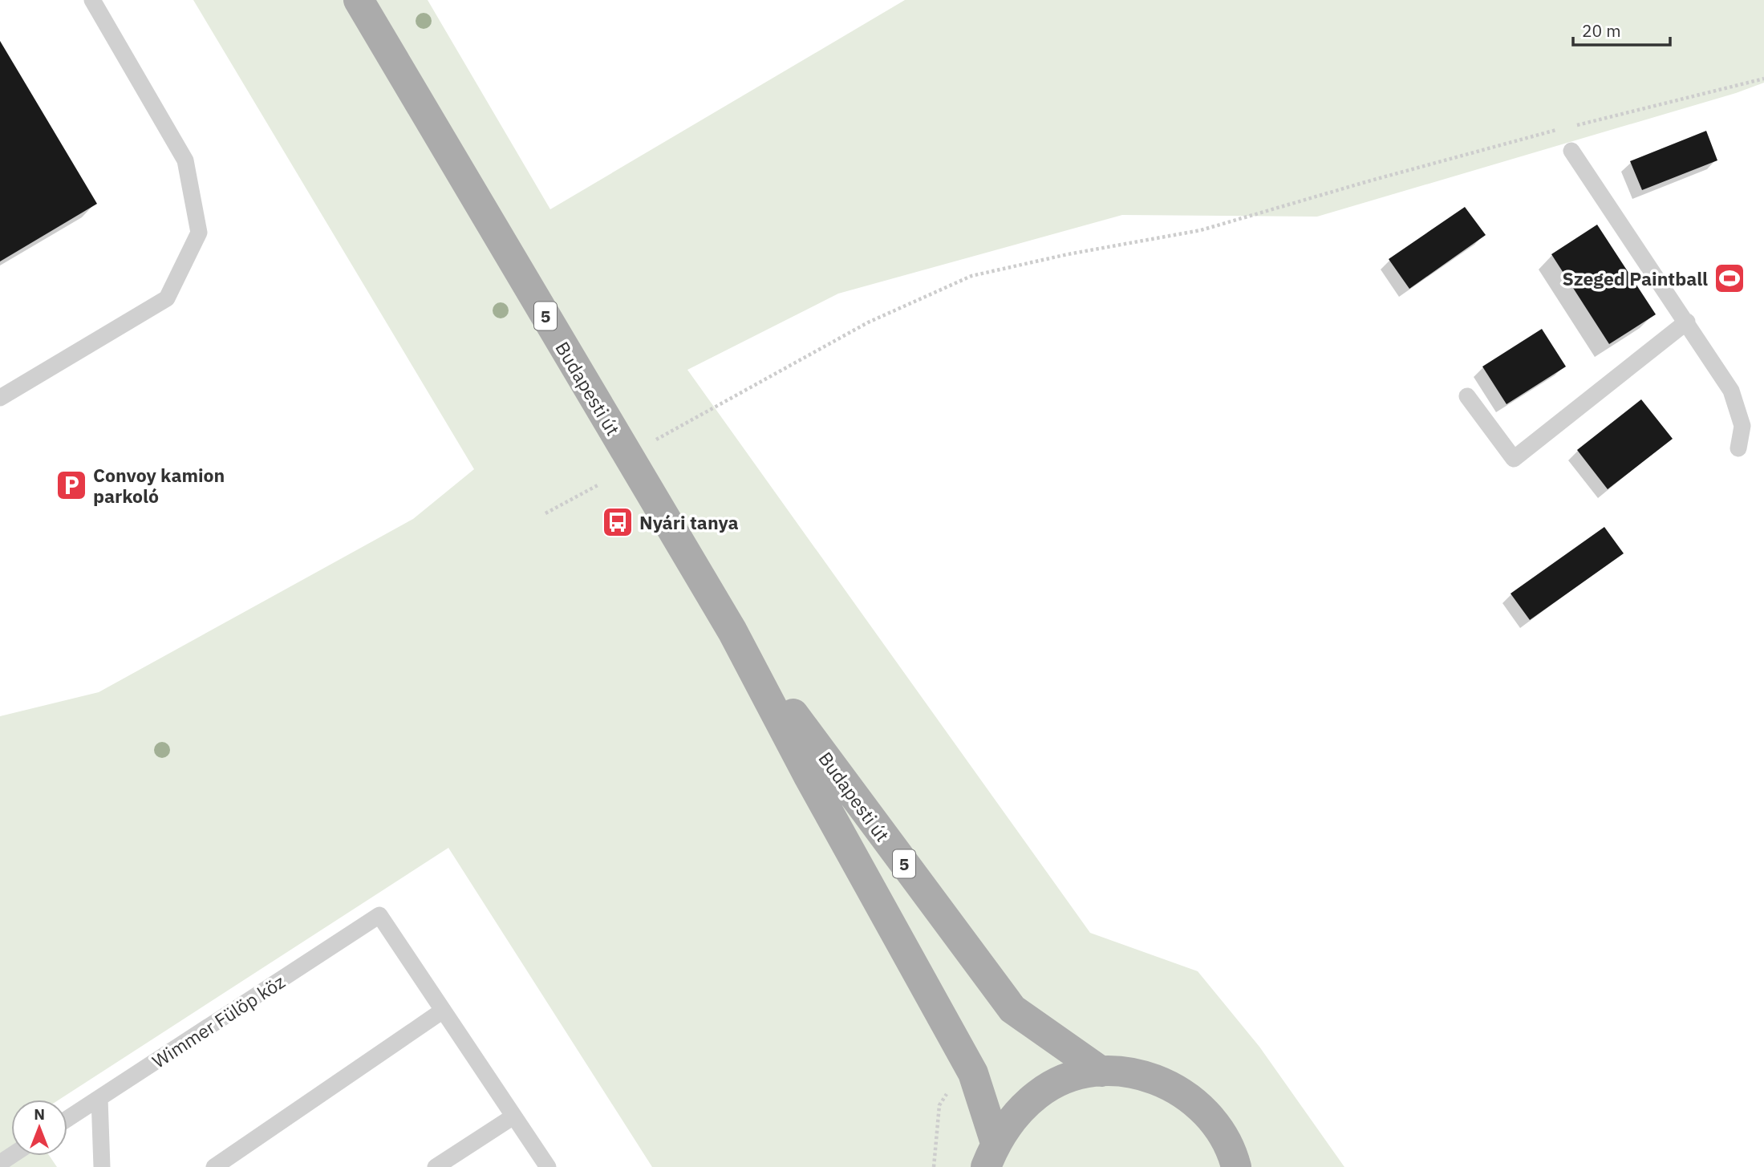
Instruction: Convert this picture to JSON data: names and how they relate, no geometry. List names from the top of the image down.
{
  "streets": {
    "main road": ["5", "Budapesti út"],
    "lane": ["Wimmer Fülöp köz"]
  },
  "places": {
    "sports": ["Szeged Paintball"],
    "parking": ["Convoy kamion parkoló"],
    "bus stop": ["Nyári tanya"]
  },
  "scale_bar": "20 m",
  "north": "top"
}
